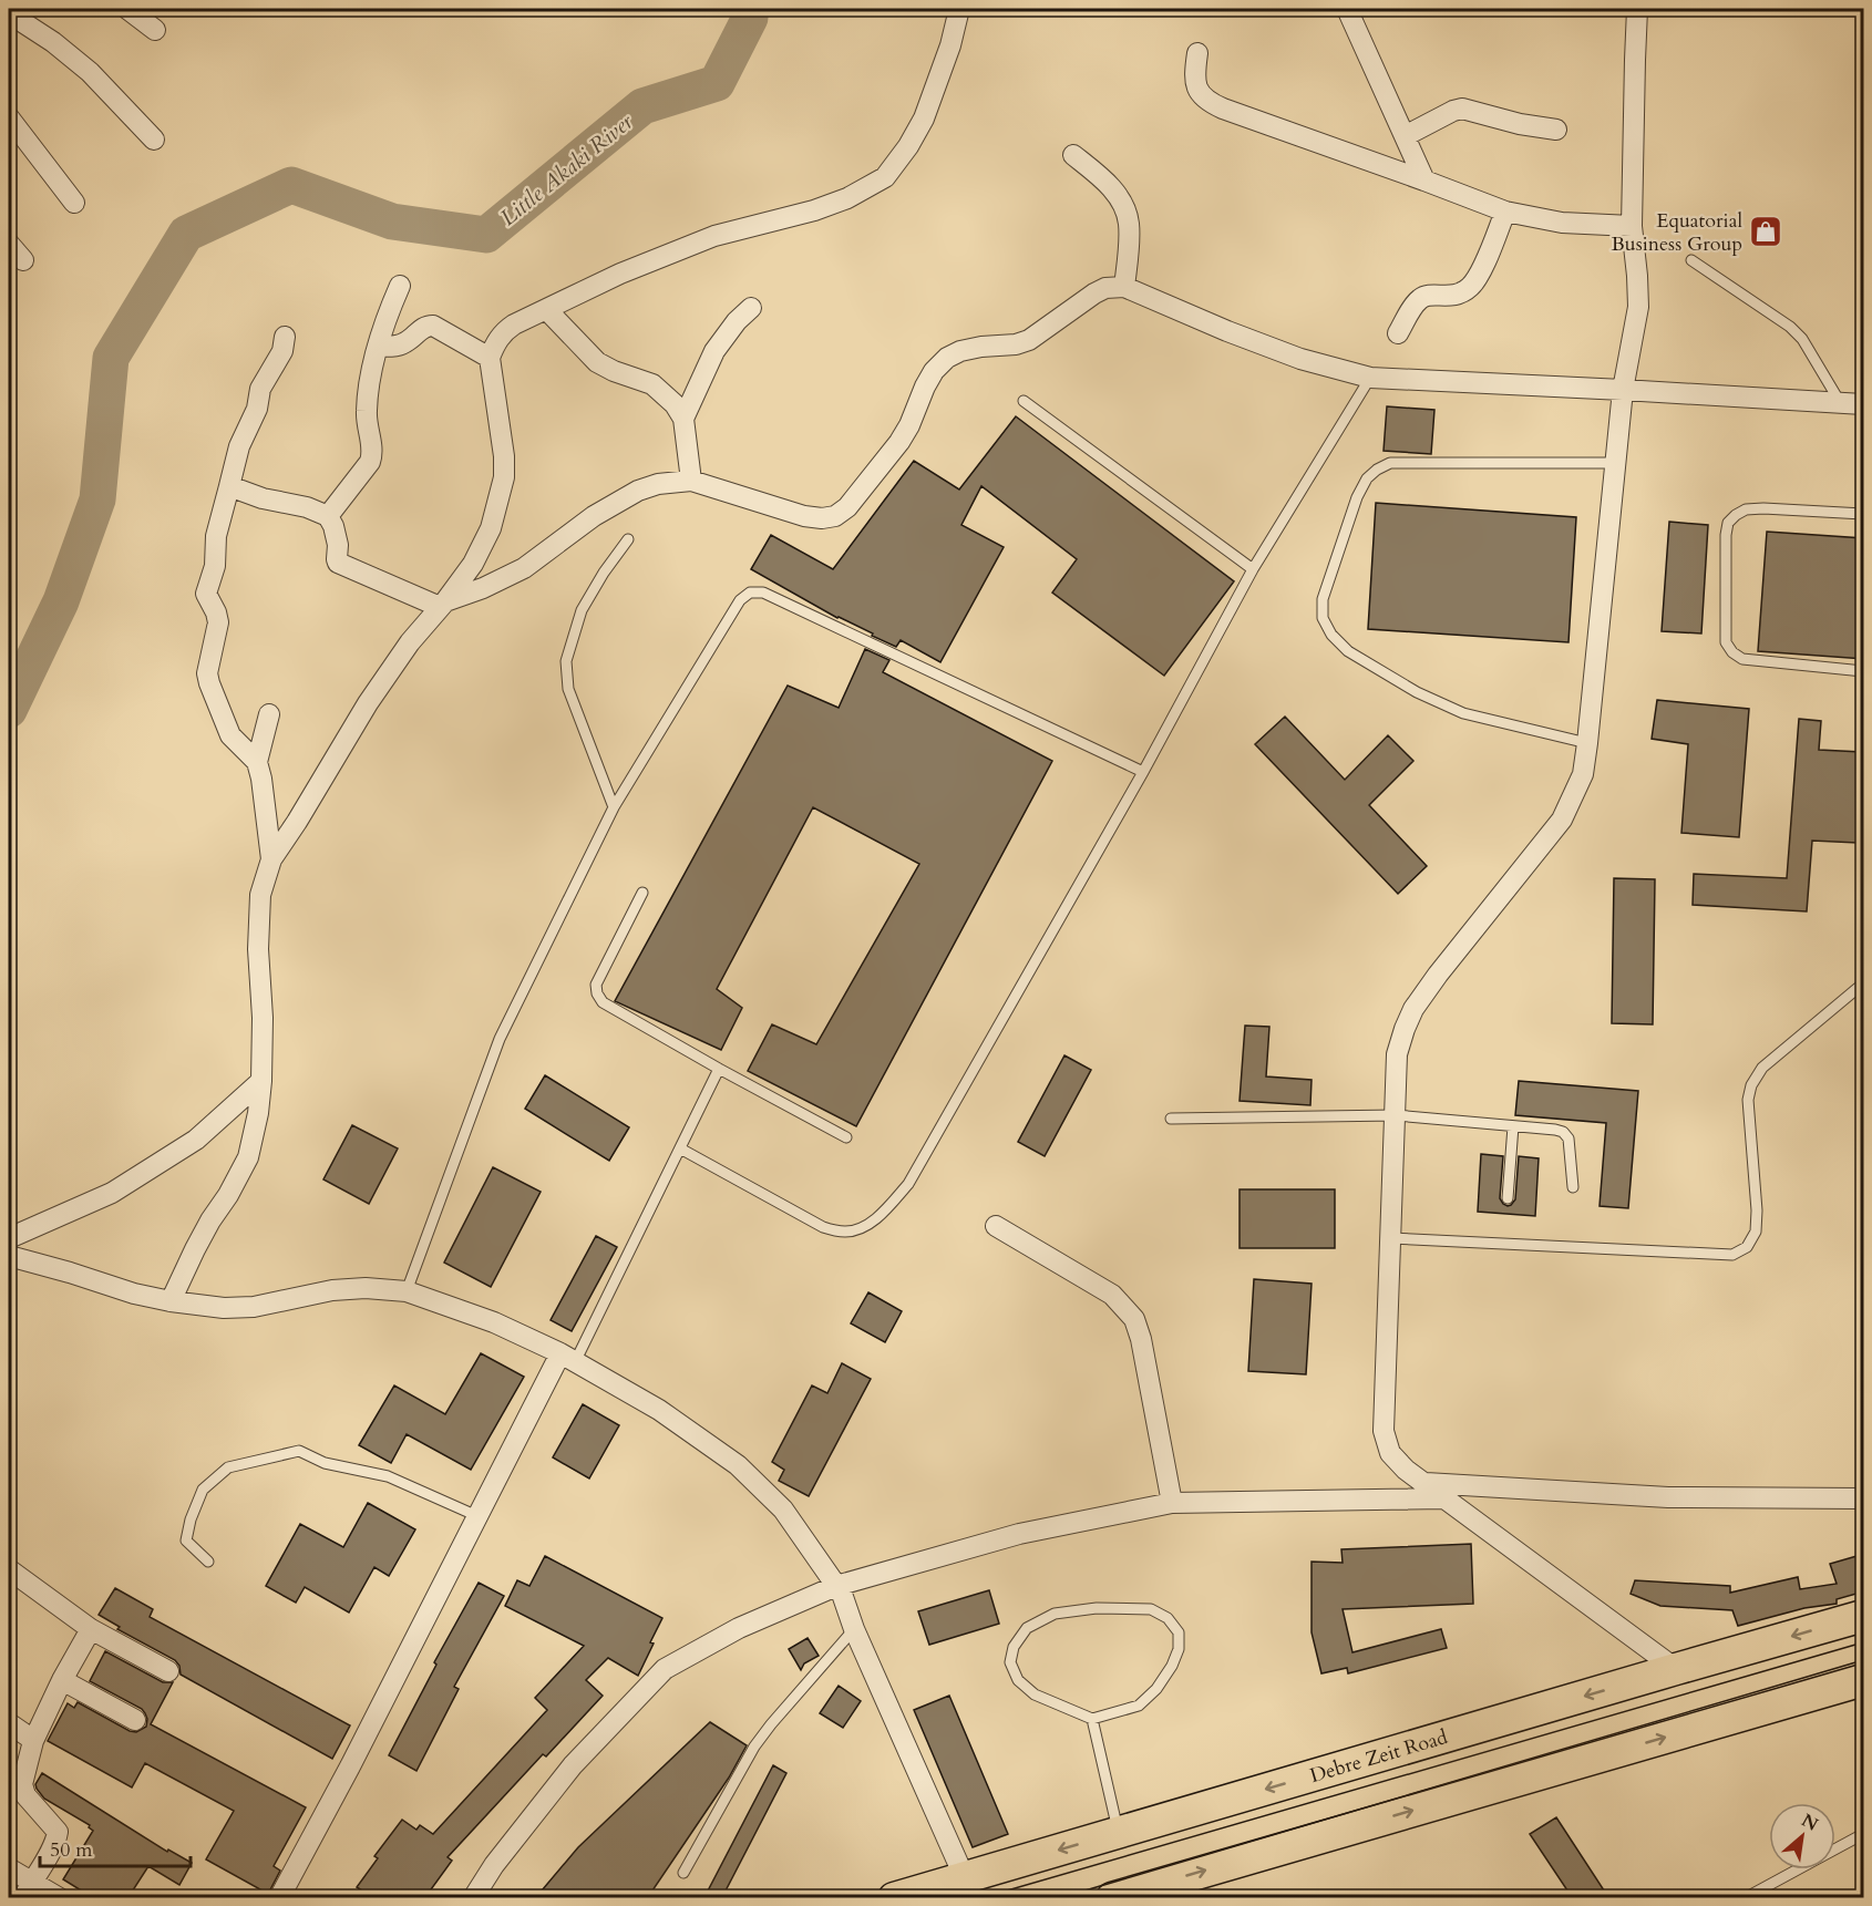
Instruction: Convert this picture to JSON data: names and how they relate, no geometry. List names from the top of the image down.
{
  "streets": {
    "main road": ["Debre Zeit Road"]
  },
  "water": ["Little Akaki River"],
  "places": {
    "shop": ["Equatorial Business Group"]
  },
  "scale_bar": "50 m",
  "north": "top right"
}
